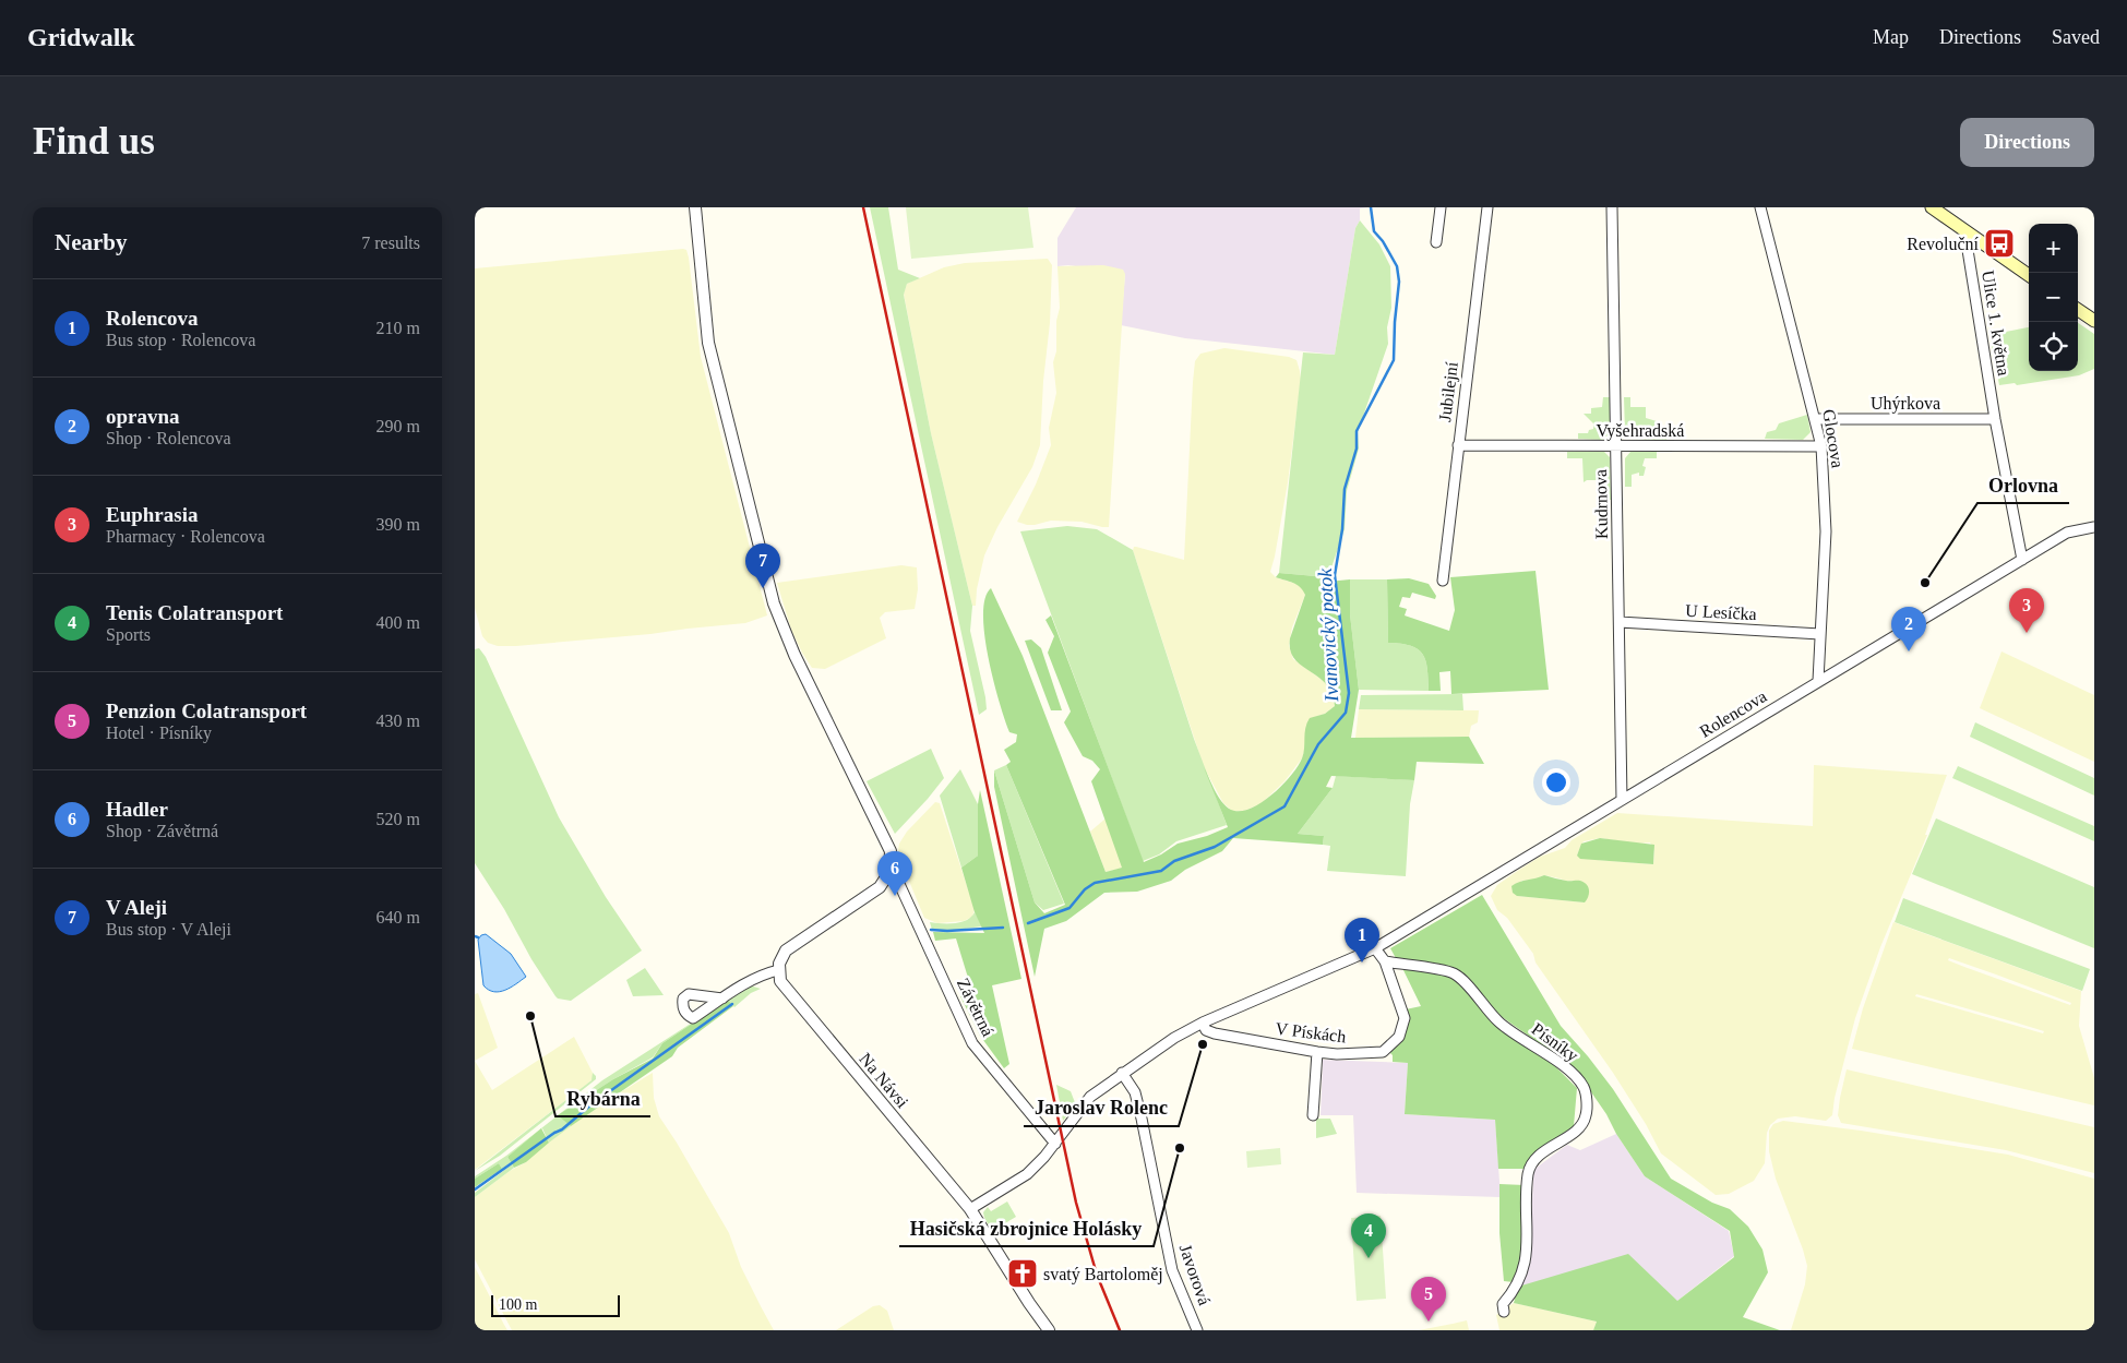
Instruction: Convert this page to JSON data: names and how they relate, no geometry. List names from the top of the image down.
{
  "streets": {
    "street": [
      "Ulice 1. května",
      "Jubilejní",
      "Uhýrkova",
      "Vyšehradská",
      "Glocova",
      "Kudrnova",
      "U Lesíčka",
      "Rolencova",
      "Závětrná",
      "V Pískách",
      "Písníky",
      "Na Návsi",
      "Javorová"
    ]
  },
  "crossings": [
    ["Ulice 1. května", "Uhýrkova"],
    ["Jubilejní", "Vyšehradská"],
    ["Uhýrkova", "Glocova"],
    ["Vyšehradská", "Glocova"],
    ["Vyšehradská", "Kudrnova"],
    ["Glocova", "U Lesíčka"],
    ["Glocova", "Rolencova"],
    ["Kudrnova", "U Lesíčka"],
    ["Kudrnova", "Rolencova"],
    ["Rolencova", "Závětrná"],
    ["Rolencova", "V Pískách"],
    ["Rolencova", "Na Návsi"],
    ["Rolencova", "Javorová"],
    ["V Pískách", "Písníky"]
  ],
  "water": ["Ivanovický potok"],
  "places": {
    "bus stop": ["Revoluční"],
    "other": [
      "Orlovna",
      "Rybárna",
      "Jaroslav Rolenc",
      "Hasičská zbrojnice Holásky"
    ],
    "church": ["svatý Bartoloměj"]
  },
  "scale_bar": "100 m",
  "page": {
    "header": "Gridwalk",
    "nav": ["Map", "Directions", "Saved"],
    "buttons": "Directions",
    "title": "Find us",
    "heading": ["Nearby", "7 results"],
    "map_buttons": ["+", "−"],
    "list": [
      {
        "mark": "1",
        "name": "Rolencova",
        "note": "Bus stop · Rolencova",
        "value": "210 m"
      },
      {
        "mark": "2",
        "name": "opravna",
        "note": "Shop · Rolencova",
        "value": "290 m"
      },
      {
        "mark": "3",
        "name": "Euphrasia",
        "note": "Pharmacy · Rolencova",
        "value": "390 m"
      },
      {
        "mark": "4",
        "name": "Tenis Colatransport",
        "note": "Sports",
        "value": "400 m"
      },
      {
        "mark": "5",
        "name": "Penzion Colatransport",
        "note": "Hotel · Písníky",
        "value": "430 m"
      },
      {
        "mark": "6",
        "name": "Hadler",
        "note": "Shop · Závětrná",
        "value": "520 m"
      },
      {
        "mark": "7",
        "name": "V Aleji",
        "note": "Bus stop · V Aleji",
        "value": "640 m"
      }
    ],
    "pins": [
      "7",
      "3",
      "2",
      "6",
      "1",
      "4",
      "5"
    ],
    "scale": "100 m"
  }
}
